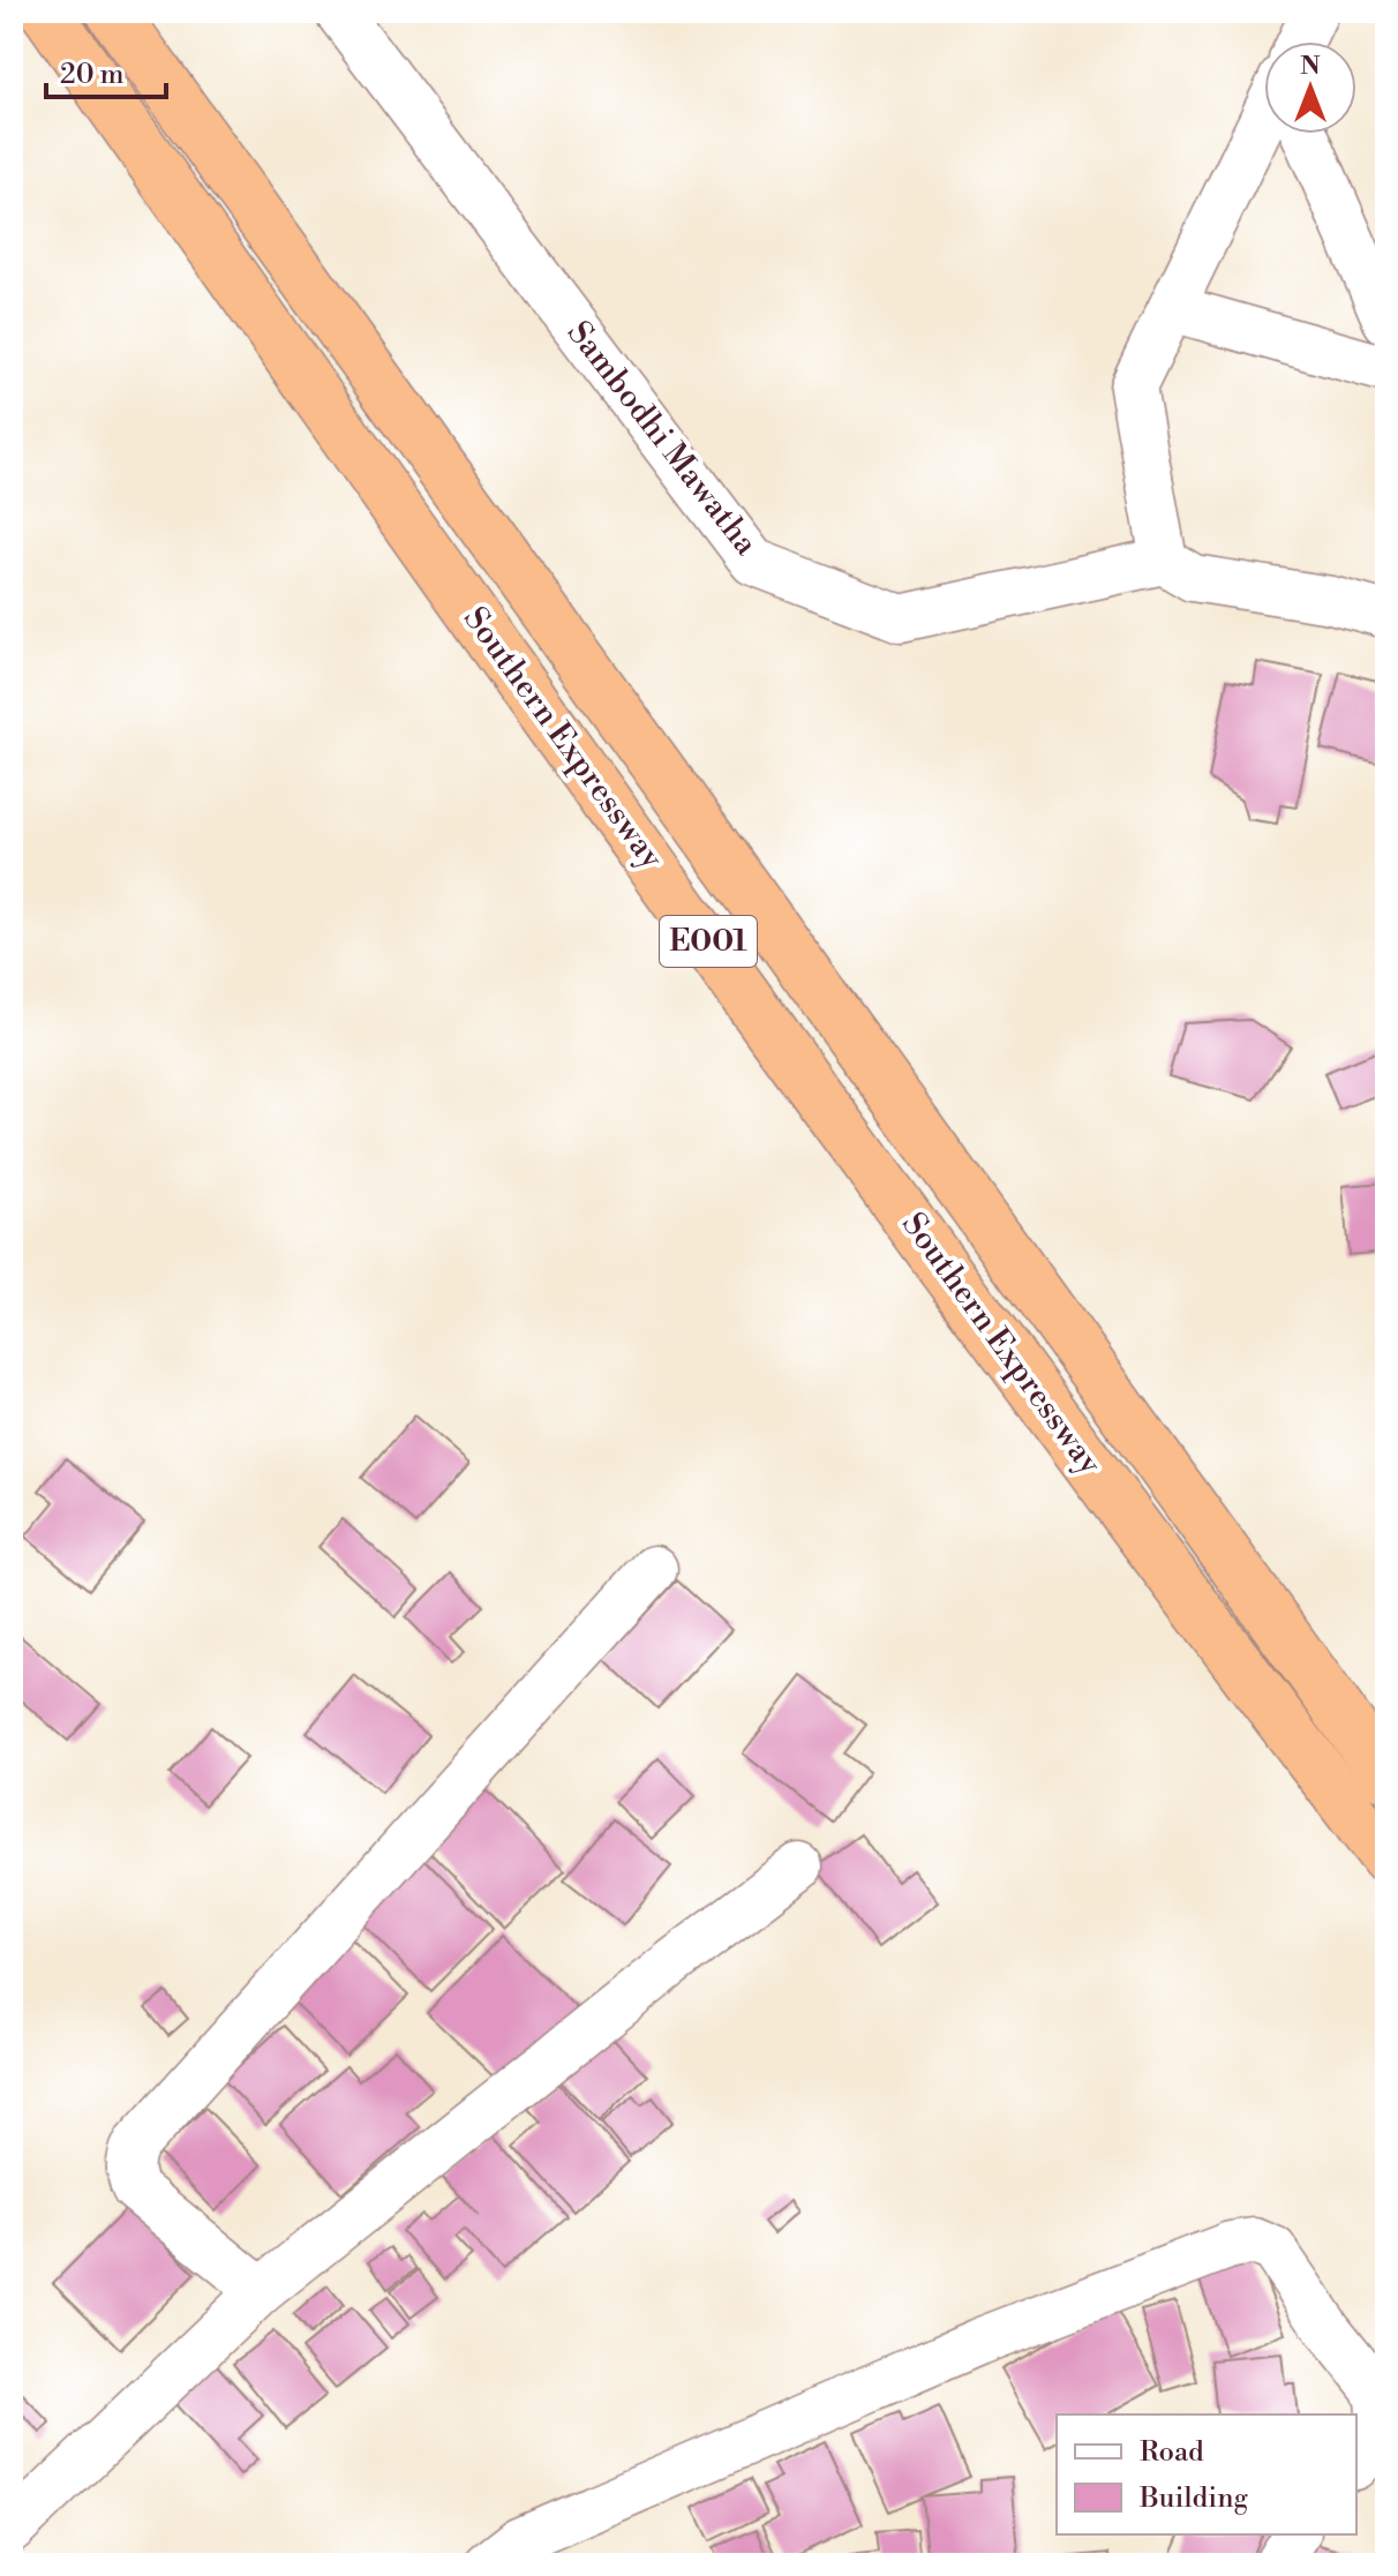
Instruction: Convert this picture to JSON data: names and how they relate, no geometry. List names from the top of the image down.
{
  "streets": {
    "highway": ["Southern Expressway", "E001"],
    "street": ["Sambodhi Mawatha"]
  },
  "legend": ["Road", "Building"],
  "scale_bar": "20 m",
  "north": "top"
}
